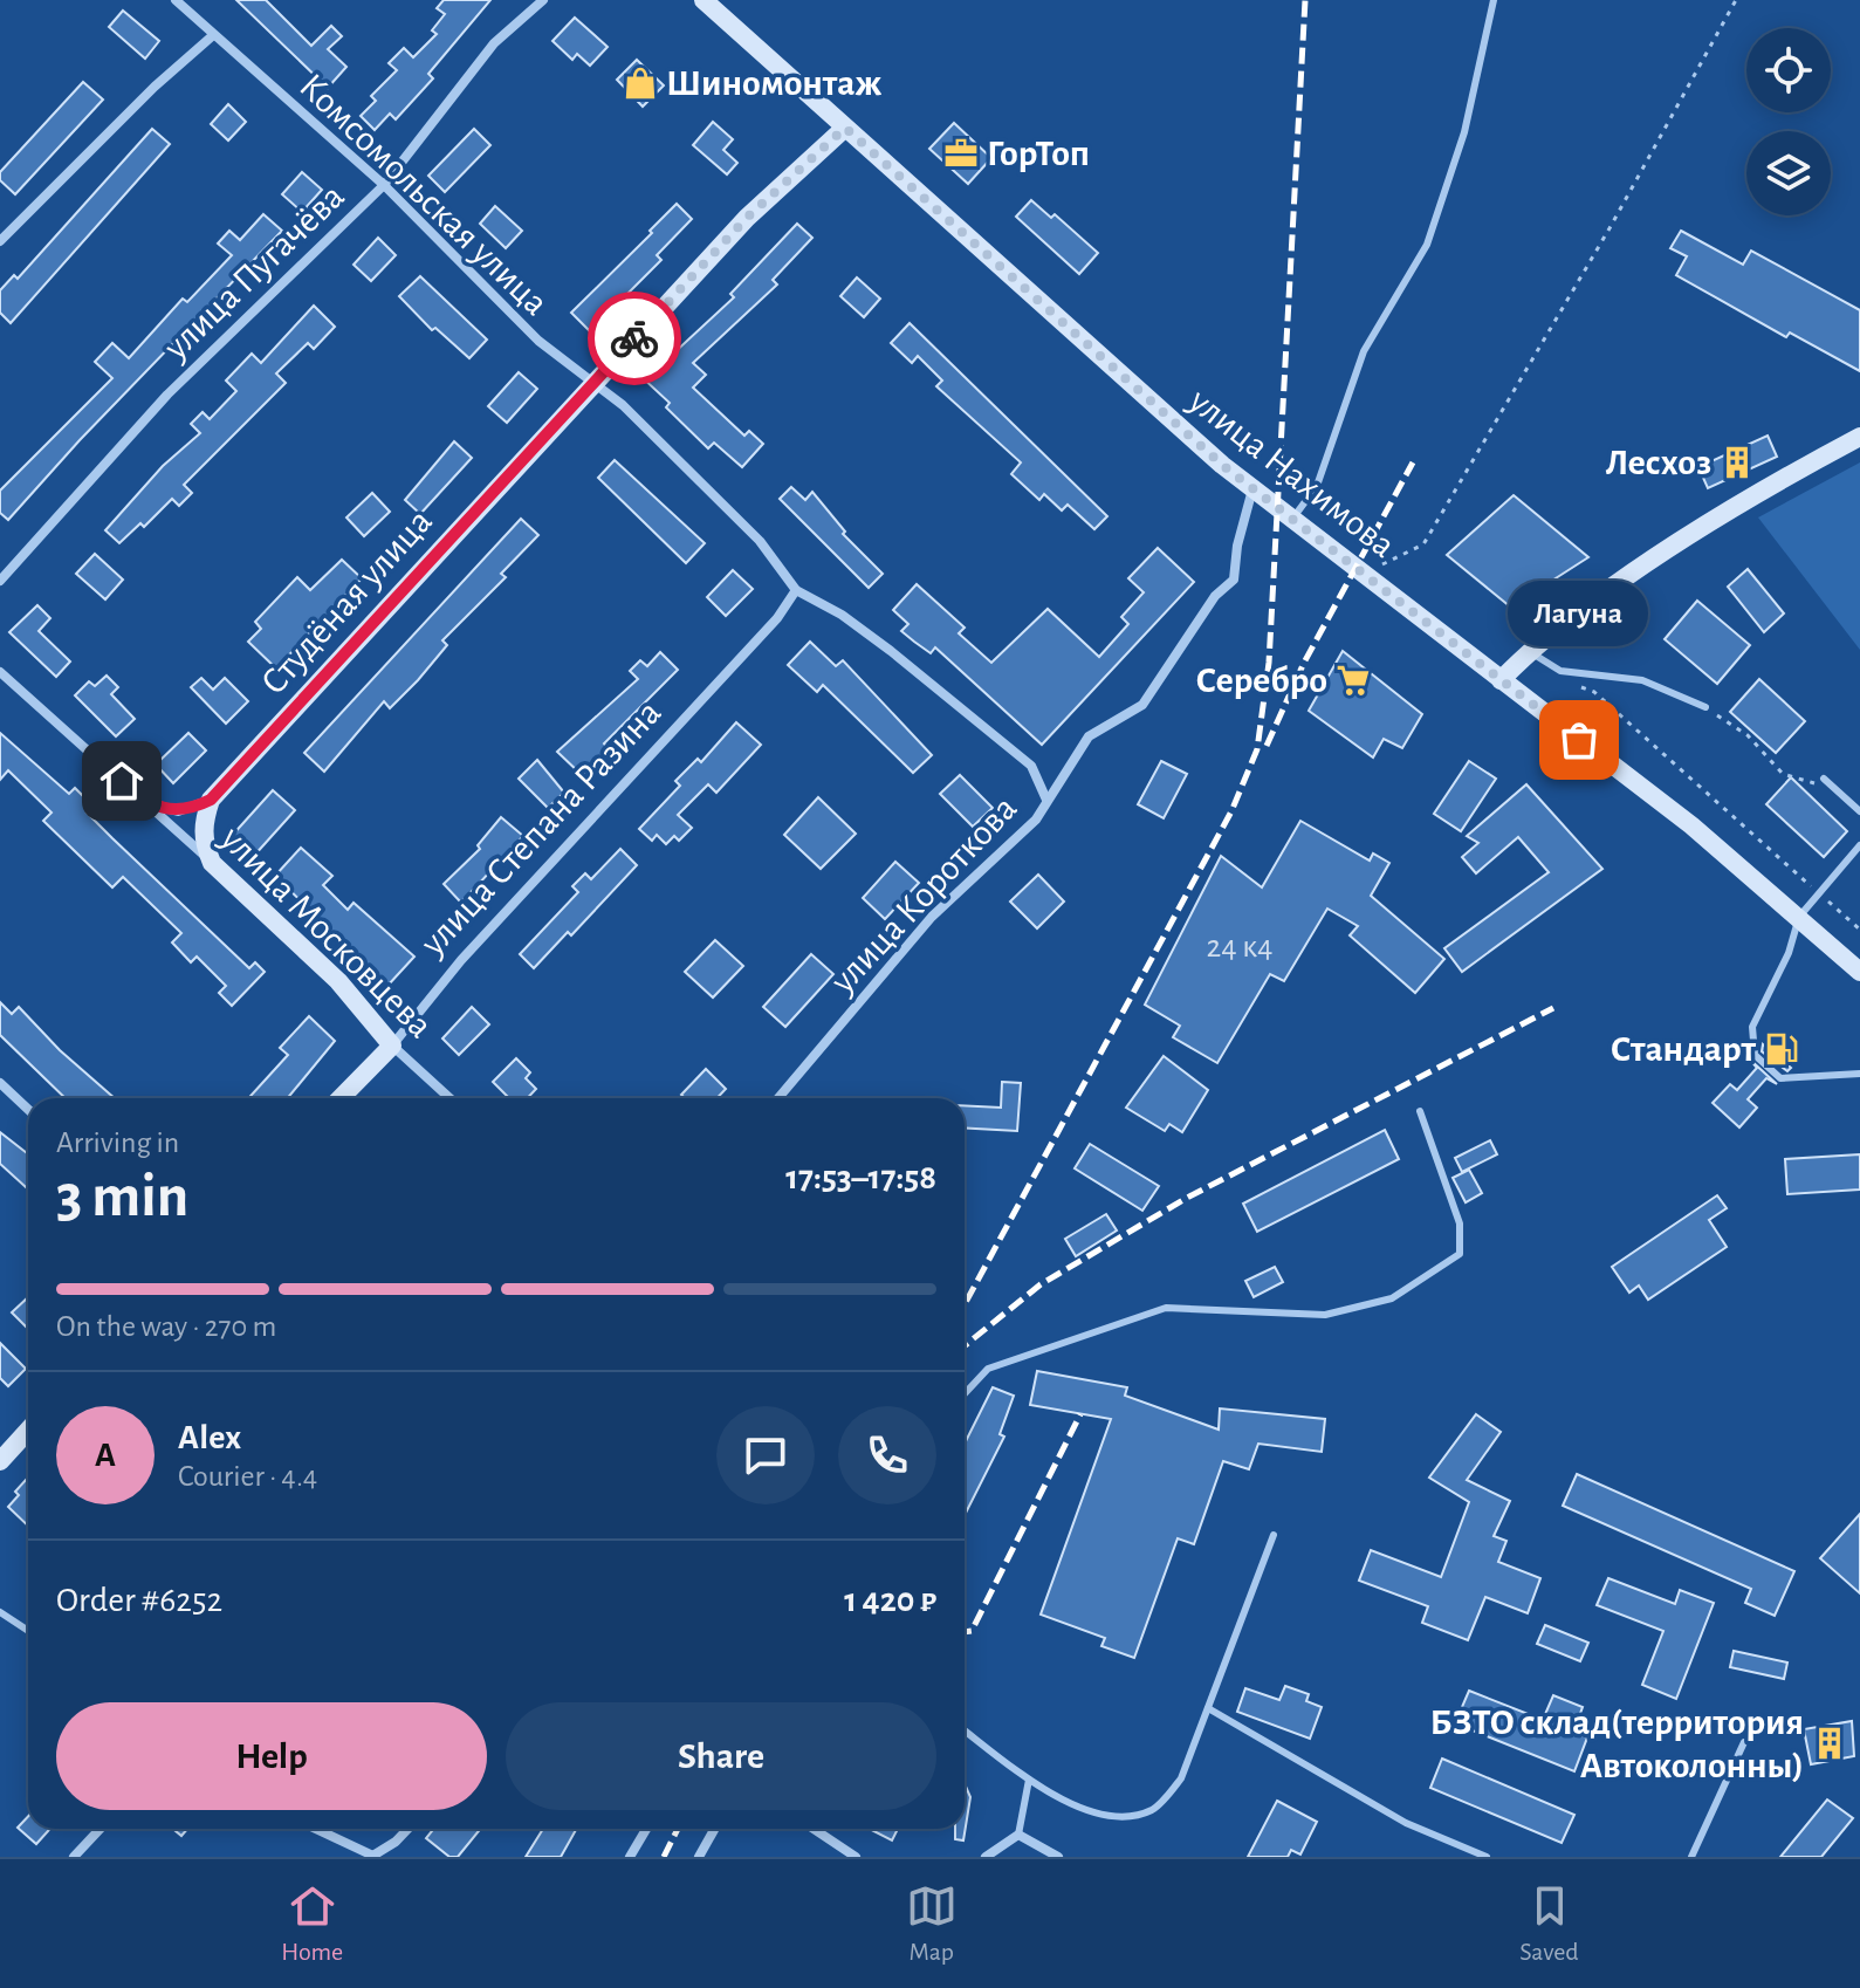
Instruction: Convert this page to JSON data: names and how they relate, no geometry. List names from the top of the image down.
{
  "streets": {
    "street": [
      "Комсомольская улица",
      "улица Пугачёва",
      "улица Нахимова",
      "Студёная улица",
      "улица Степана Разина",
      "улица Короткова",
      "улица Московцева"
    ]
  },
  "crossings": [
    ["Комсомольская улица", "улица Пугачёва"],
    ["Комсомольская улица", "Студёная улица"],
    ["Комсомольская улица", "улица Степана Разина"],
    ["Комсомольская улица", "улица Короткова"],
    ["улица Нахимова", "Студёная улица"],
    ["улица Нахимова", "улица Короткова"],
    ["Студёная улица", "улица Московцева"],
    ["улица Степана Разина", "улица Московцева"]
  ],
  "places": {
    "shop": ["Шиномонтаж"],
    "office": ["ГорТоп"],
    "building": ["Лесхоз", "БЗТО склад(территория Автоколонны)"],
    "supermarket": ["Серебро"],
    "other": ["Лагуна"],
    "fuel station": ["Стандарт"]
  },
  "house_numbers": ["24 к4"],
  "page": {
    "bubble": "Лагуна",
    "heading": ["3 min", "Arriving in", "17:53–17:58"],
    "panel": [
      "Alex",
      "Courier · 4.4",
      "Order #6252",
      "1 420 ₽"
    ],
    "bar": "On the way · 270 m",
    "round": "A",
    "buttons": ["Help", "Share"],
    "tabs": ["Home", "Map", "Saved"]
  }
}
